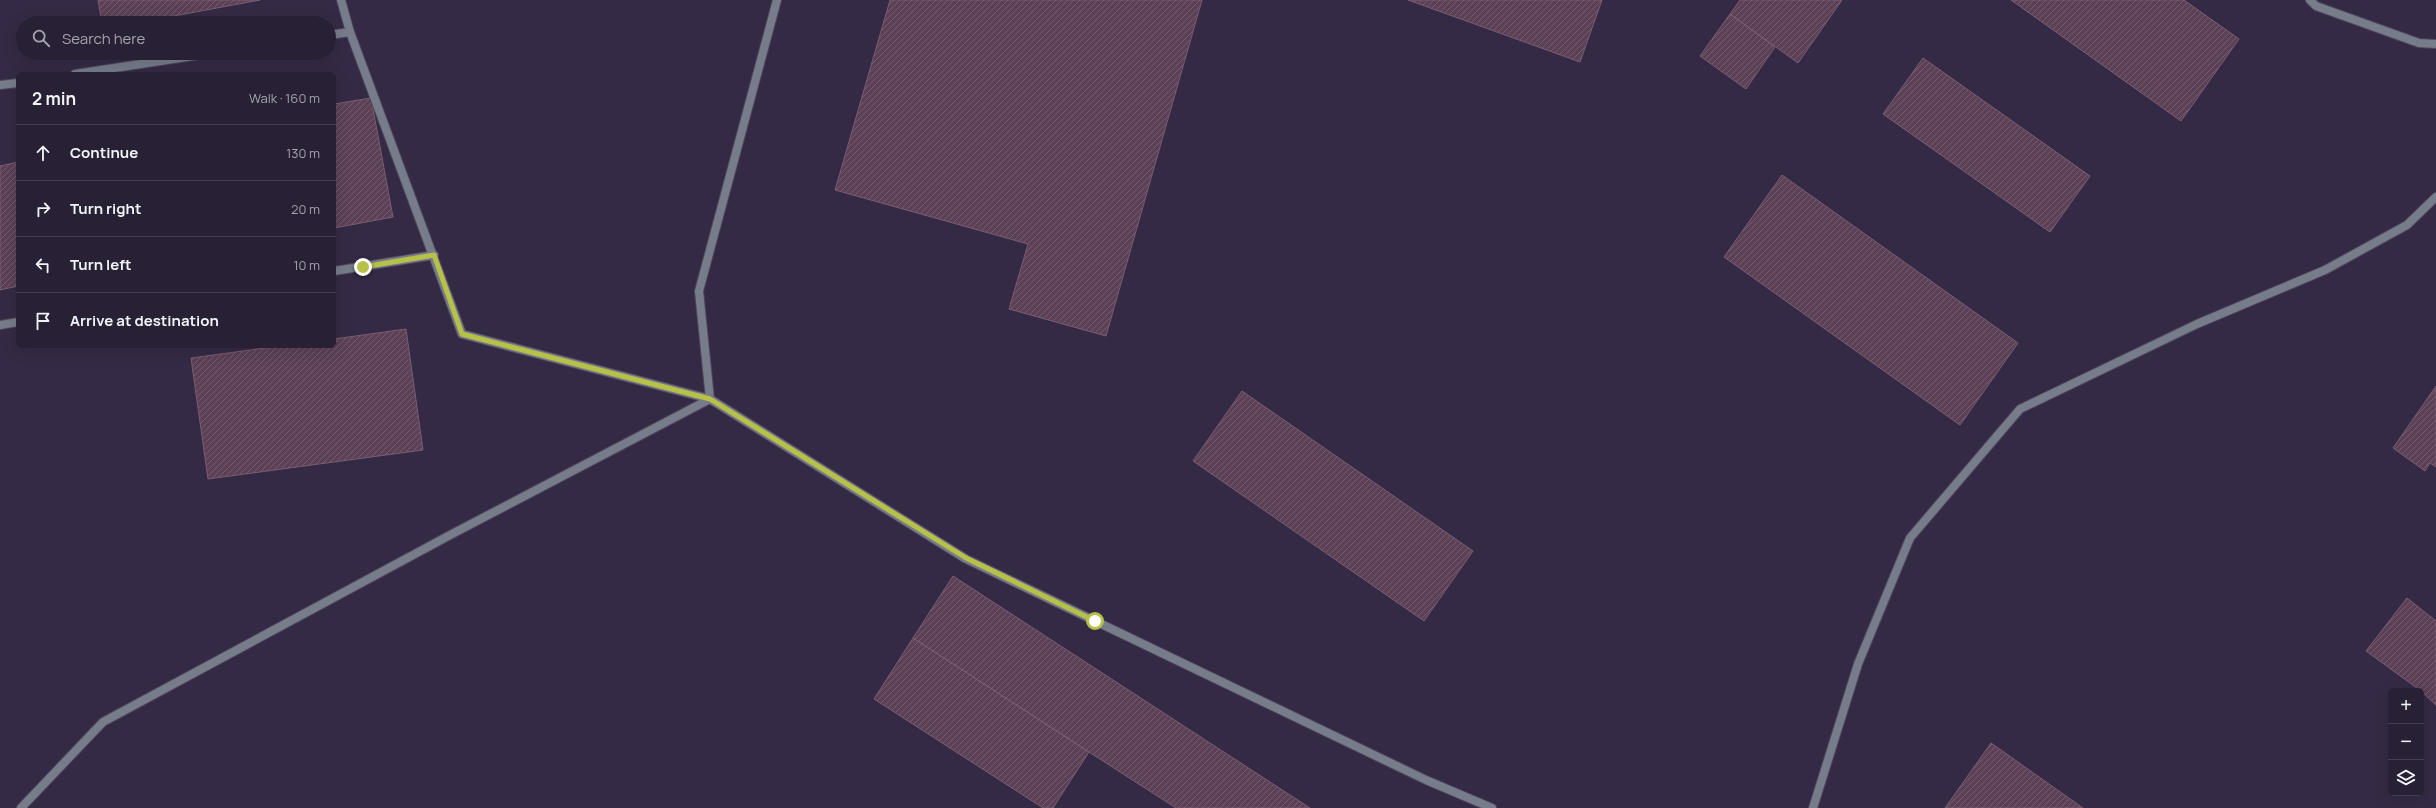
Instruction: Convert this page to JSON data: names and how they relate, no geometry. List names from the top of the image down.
{
  "page": {
    "search": "Search here",
    "heading": ["2 min", "Walk · 160 m"],
    "list": [
      ["Continue", "130 m"],
      ["Turn right", "20 m"],
      ["Turn left", "10 m"],
      "Arrive at destination"
    ],
    "map_buttons": ["+", "−"]
  }
}
